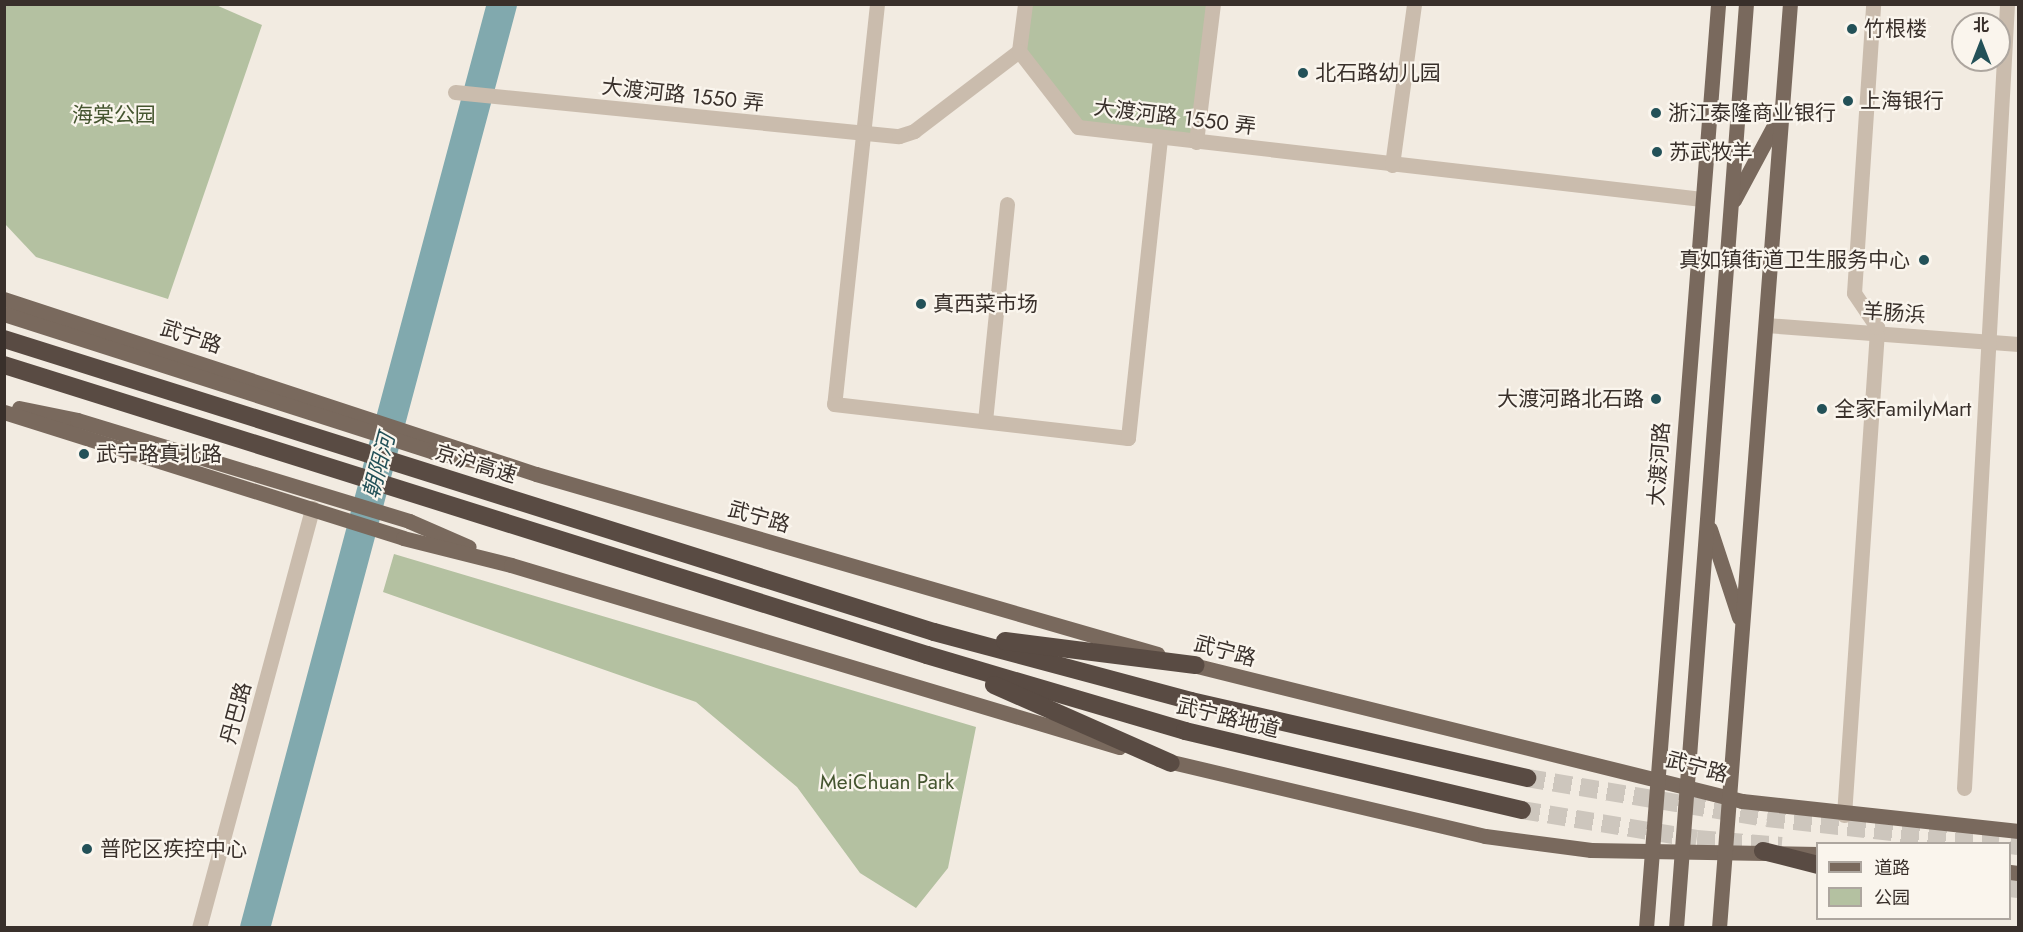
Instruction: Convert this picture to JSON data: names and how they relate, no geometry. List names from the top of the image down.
{
  "streets": {
    "highway": ["京沪高速", "武宁路地道"],
    "main road": ["武宁路", "大渡河路"],
    "street": ["大渡河路 1550 弄", "羊肠浜", "丹巴路"]
  },
  "crossings": [
    ["大渡河路 1550 弄", "大渡河路"],
    ["武宁路", "大渡河路"],
    ["京沪高速", "武宁路地道"]
  ],
  "water": ["朝阳河"],
  "parks": ["海棠公园", "MeiChuan Park"],
  "places": [
    "竹根楼",
    "北石路幼儿园",
    "上海银行",
    "浙江泰隆商业银行",
    "苏武牧羊",
    "真如镇街道卫生服务中心",
    "真西菜市场",
    "大渡河路北石路",
    "全家FamilyMart",
    "武宁路真北路",
    "普陀区疾控中心"
  ],
  "legend": ["道路", "公园"],
  "north": "top"
}
